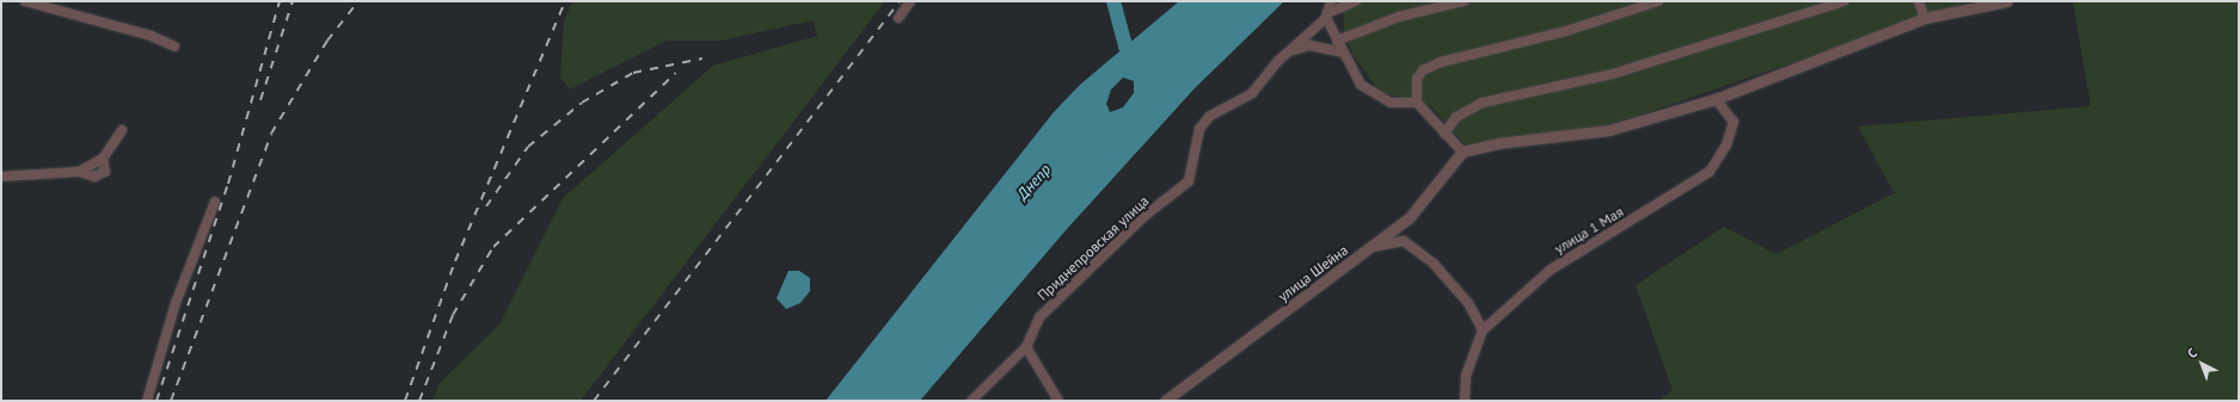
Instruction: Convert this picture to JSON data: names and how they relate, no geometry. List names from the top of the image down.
{
  "streets": {
    "street": ["улица 1 Мая", "Приднепровская улица", "улица Шейна"]
  },
  "water": ["Днепр"],
  "north": "top left"
}
